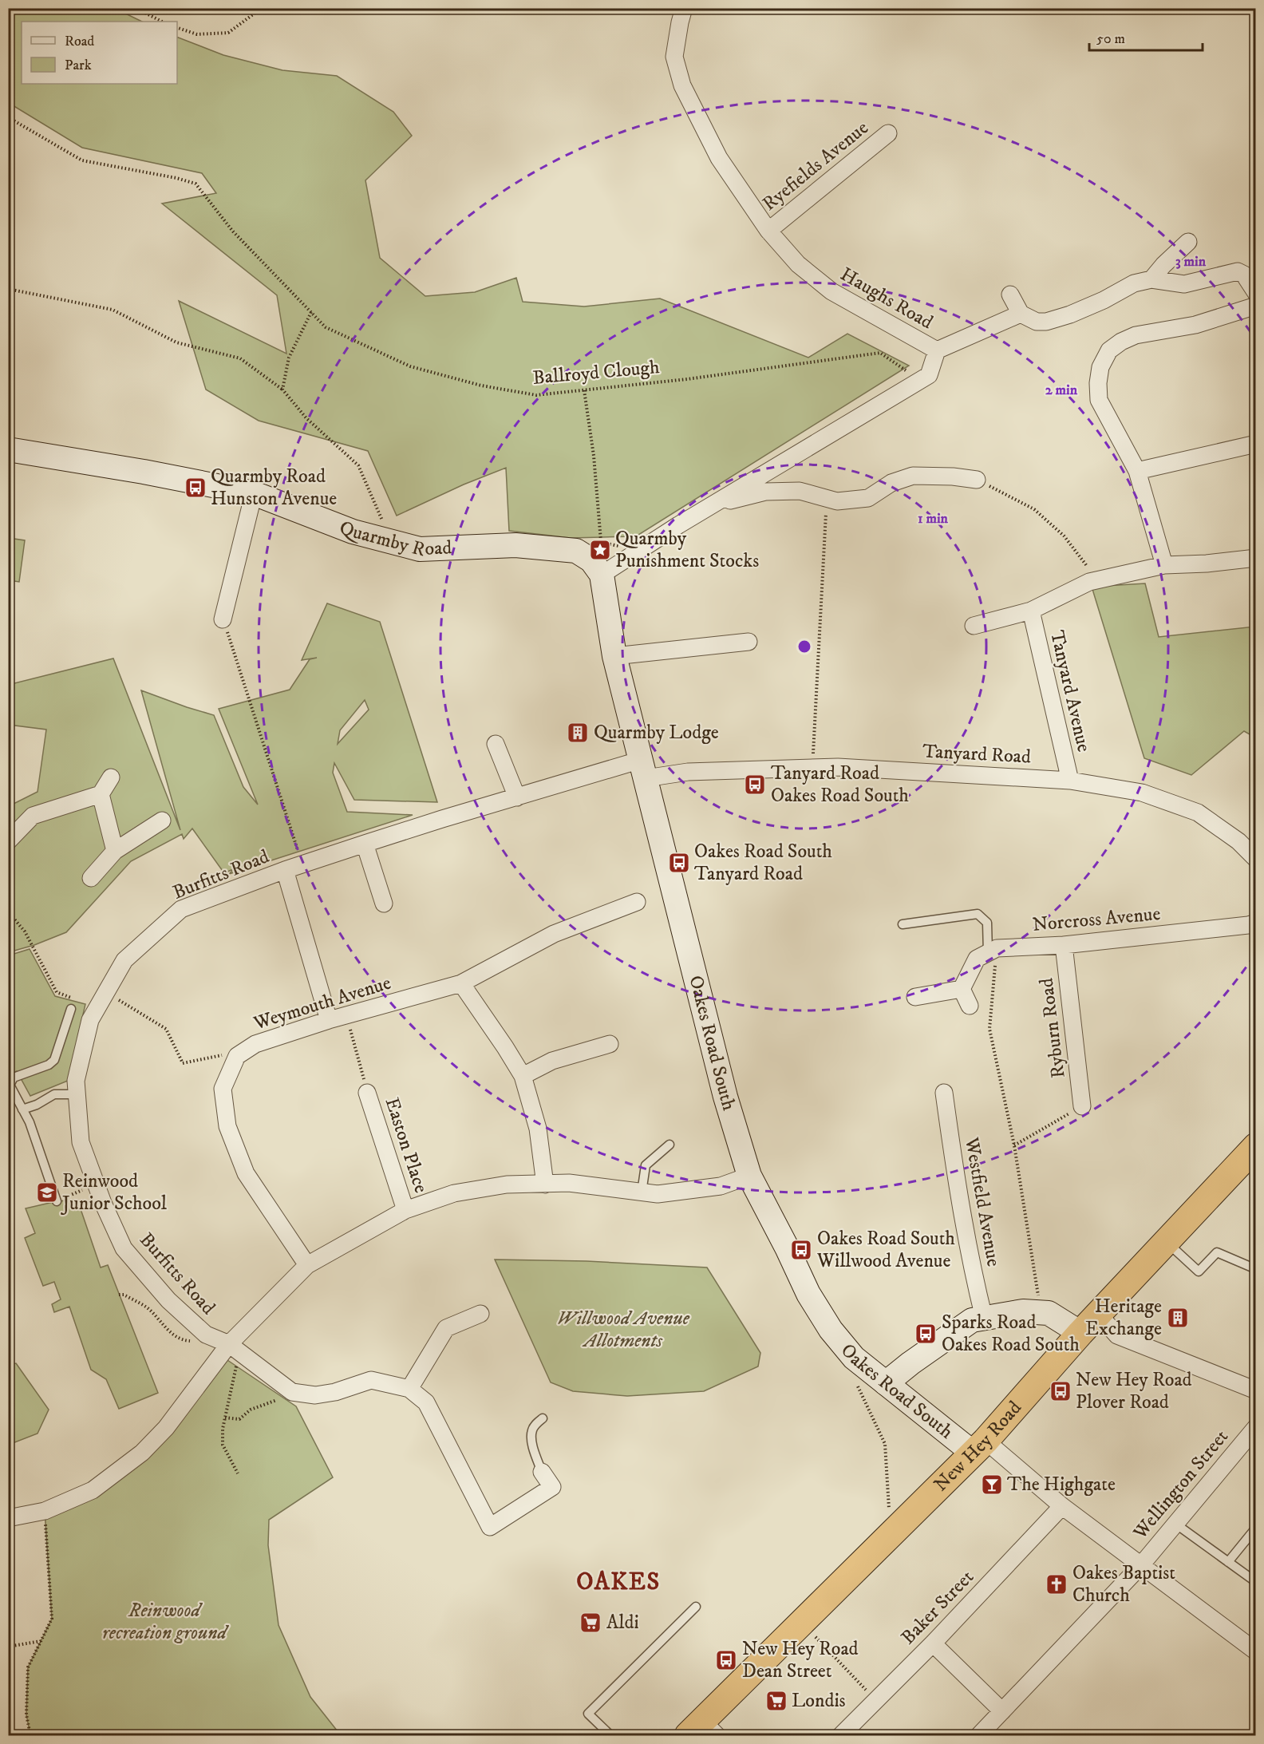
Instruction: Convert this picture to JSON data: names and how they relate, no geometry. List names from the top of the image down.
{
  "streets": {
    "highway": ["New Hey Road"],
    "street": [
      "Ryefields Avenue",
      "Haughs Road",
      "Quarmby Road",
      "Tanyard Avenue",
      "Tanyard Road",
      "Burfitts Road",
      "Norcross Avenue",
      "Weymouth Avenue",
      "Ryburn Road",
      "Oakes Road South",
      "Easton Place",
      "Westfield Avenue",
      "Wellington Street",
      "Baker Street"
    ],
    "path": ["Ballroyd Clough"]
  },
  "crossings": [
    ["Ryefields Avenue", "Haughs Road"],
    ["Haughs Road", "Ballroyd Clough"],
    ["Haughs Road", "Quarmby Road"],
    ["Haughs Road", "Oakes Road South"],
    ["Quarmby Road", "Oakes Road South"],
    ["Tanyard Avenue", "Tanyard Road"],
    ["Tanyard Road", "Burfitts Road"],
    ["Tanyard Road", "Oakes Road South"],
    ["Burfitts Road", "Oakes Road South"],
    ["Norcross Avenue", "Ryburn Road"],
    ["Oakes Road South", "New Hey Road"]
  ],
  "districts": ["OAKES"],
  "parks": ["Willwood Avenue Allotments", "Reinwood recreation ground"],
  "places": {
    "bus stop": [
      "Quarmby Road Hunston Avenue",
      "Tanyard Road Oakes Road South",
      "Oakes Road South Tanyard Road",
      "Oakes Road South Willwood Avenue",
      "Sparks Road Oakes Road South",
      "New Hey Road Plover Road",
      "New Hey Road Dean Street"
    ],
    "place": ["Quarmby Punishment Stocks"],
    "building": ["Quarmby Lodge", "Heritage Exchange"],
    "school or university": ["Reinwood Junior School"],
    "bar": ["The Highgate"],
    "church": ["Oakes Baptist Church"],
    "supermarket": ["Aldi", "Londis"]
  },
  "legend": ["Road", "Park"],
  "scale_bar": "50 m",
  "rings": ["3 min", "2 min", "1 min"]
}
